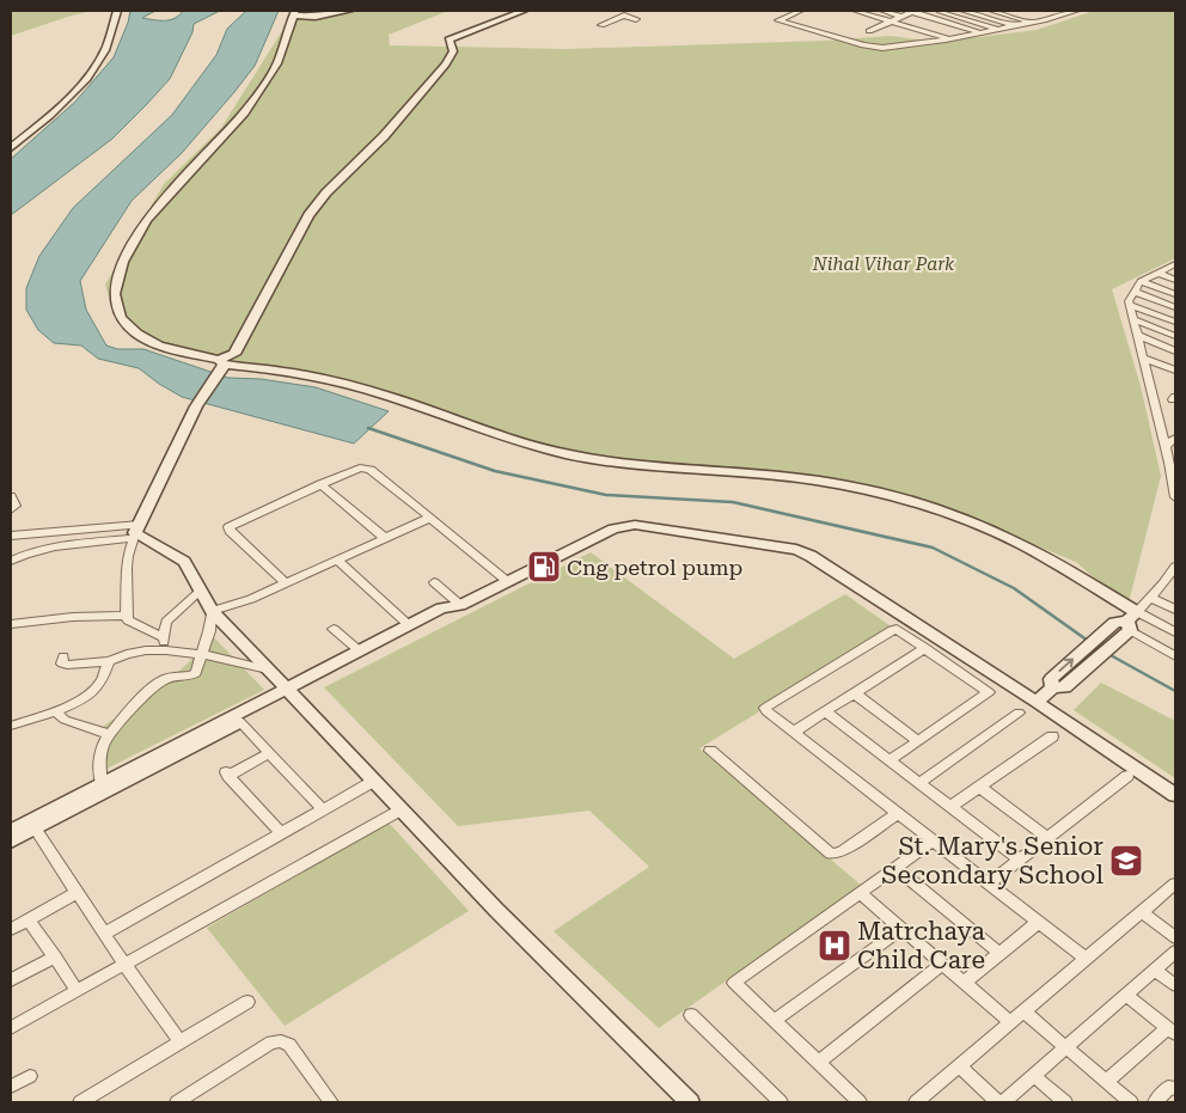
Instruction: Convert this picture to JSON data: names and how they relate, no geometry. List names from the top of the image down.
{
  "parks": ["Nihal Vihar Park"],
  "places": {
    "fuel station": ["Cng petrol pump"],
    "school or university": ["St. Mary's Senior Secondary School"],
    "hospital": ["Matrchaya Child Care"]
  }
}
